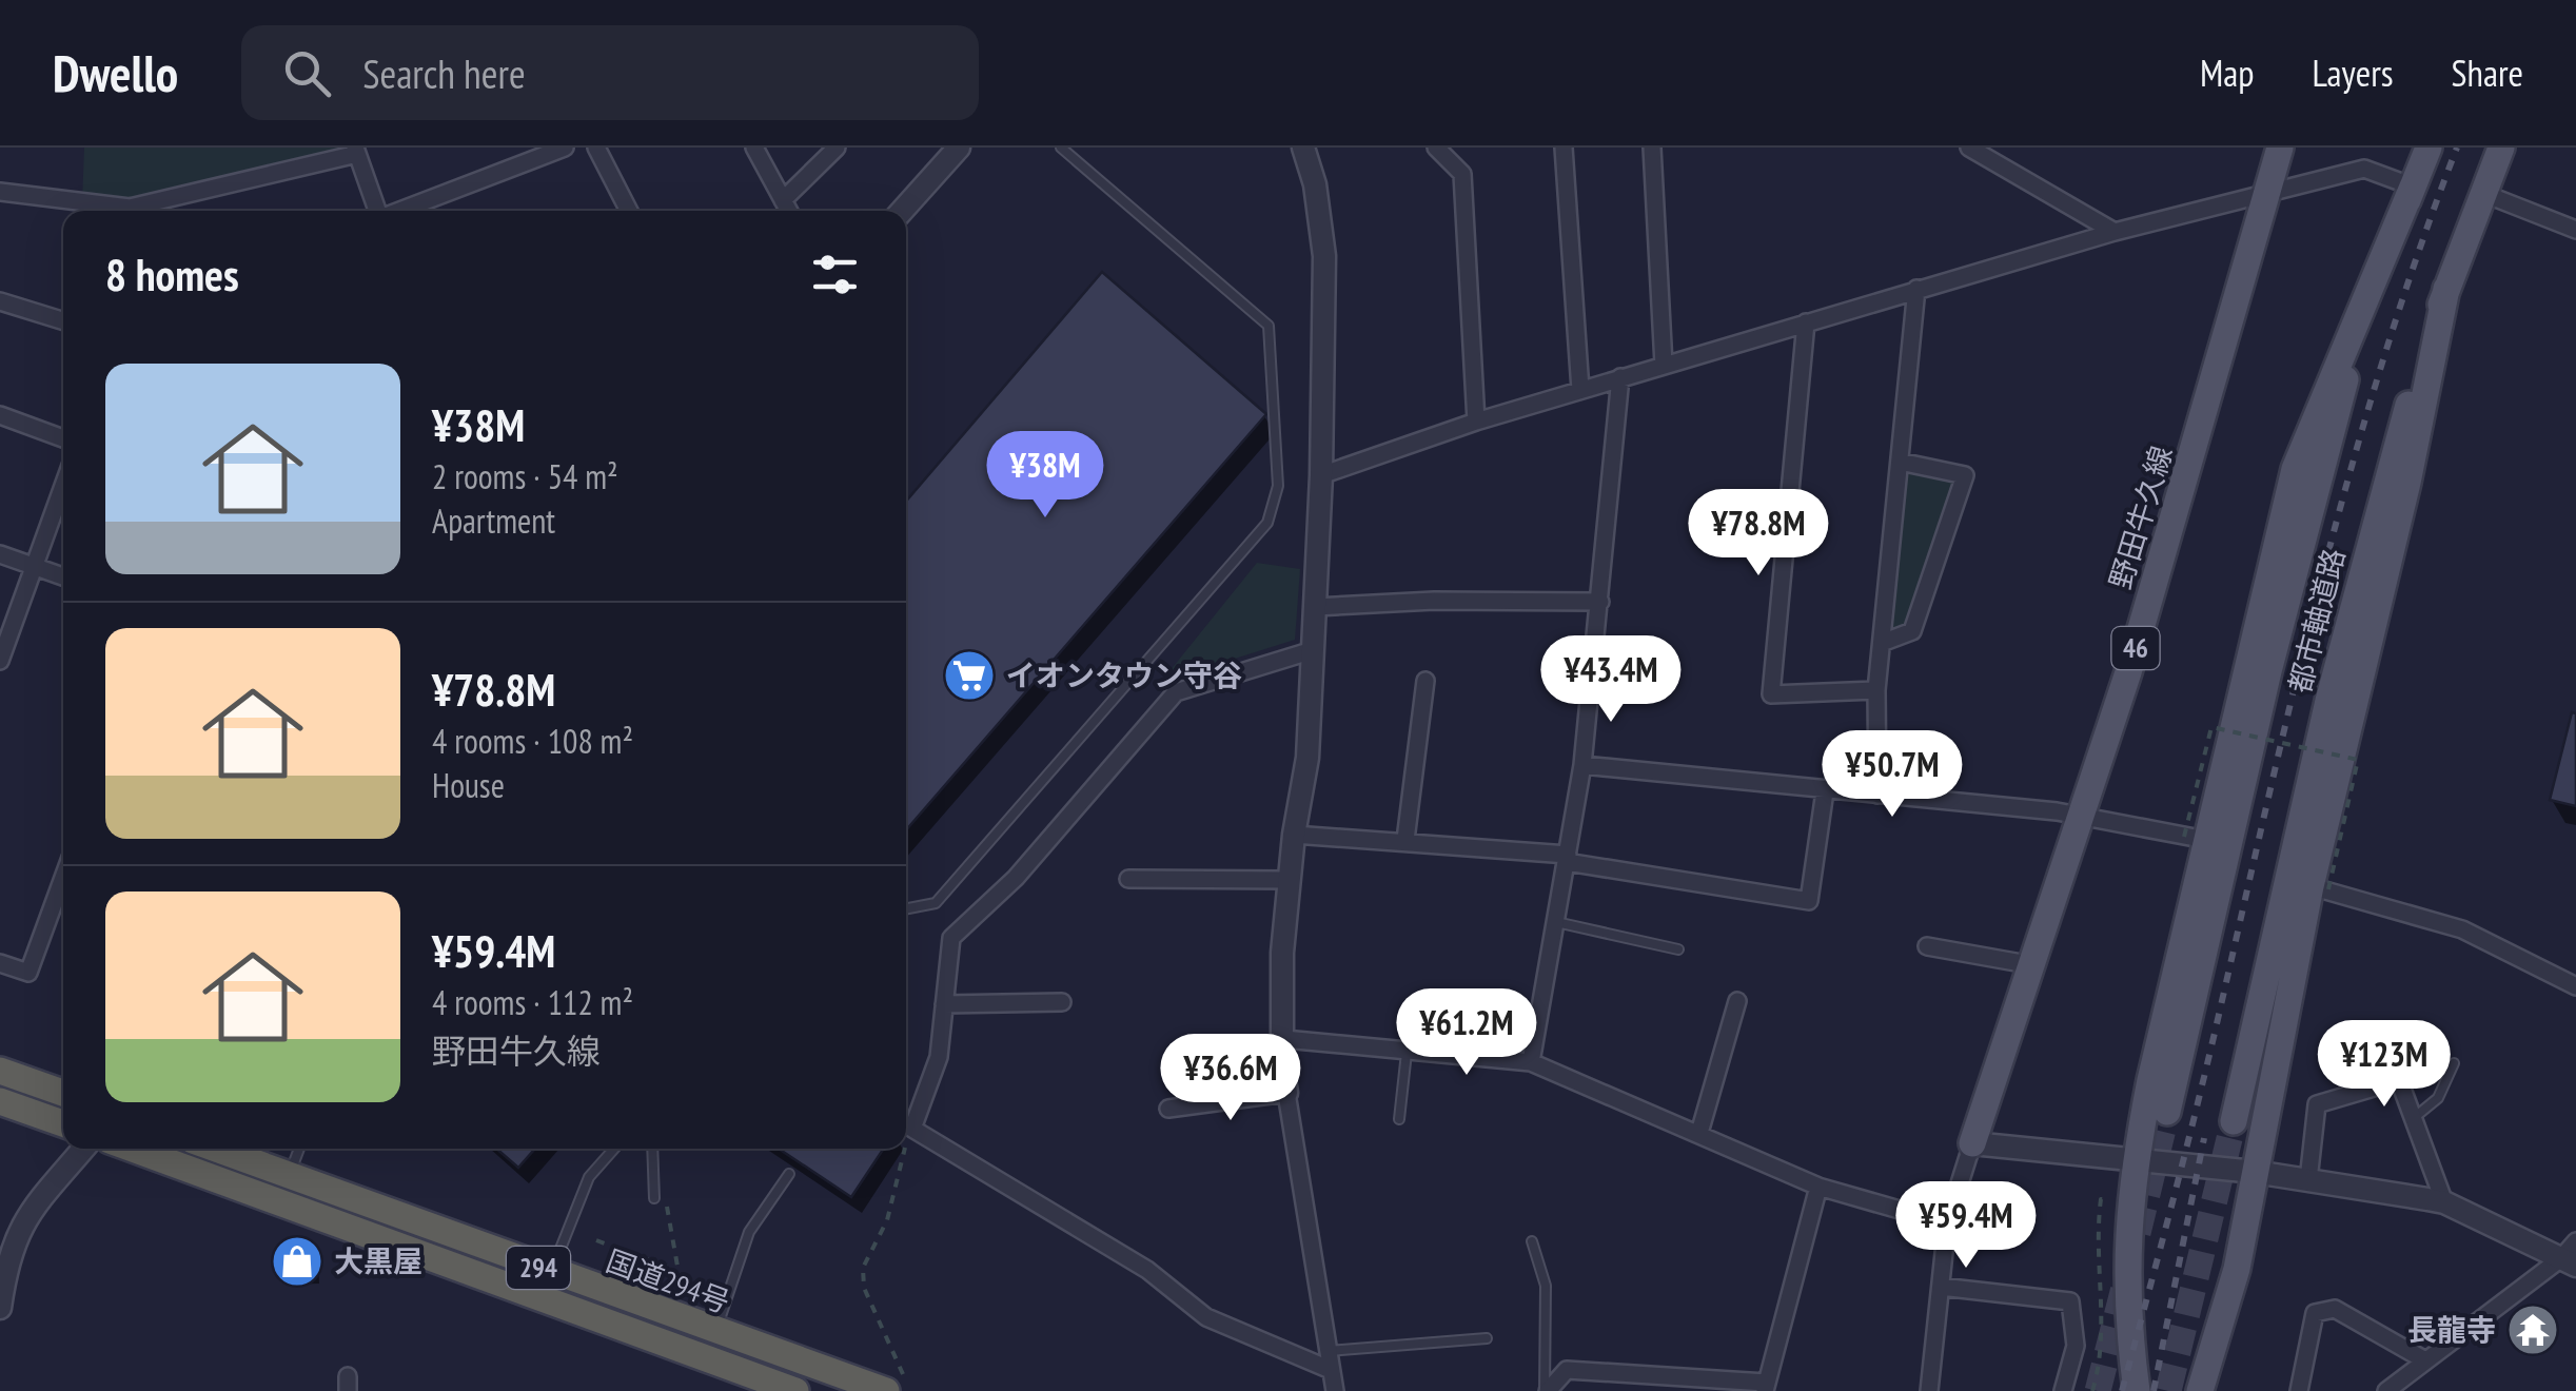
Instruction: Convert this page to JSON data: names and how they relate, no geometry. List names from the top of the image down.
{
  "streets": {
    "highway": ["294", "国道294号"],
    "main road": ["野田牛久線", "都市軸道路", "46"]
  },
  "places": {
    "supermarket": ["イオンタウン守谷"],
    "shop": ["大黒屋"],
    "temple": ["長龍寺"]
  },
  "page": {
    "header": "Dwello",
    "search": "Search here",
    "nav": ["Map", "Layers", "Share"],
    "heading": "8 homes",
    "list": [
      {
        "name": "¥38M",
        "note": "2 rooms · 54 m² · Apartment"
      },
      {
        "name": "¥78.8M",
        "note": "4 rooms · 108 m² · House"
      },
      {
        "name": "¥59.4M",
        "note": "4 rooms · 112 m² · 野田牛久線"
      }
    ],
    "price": [
      "¥38M",
      "¥78.8M",
      "¥43.4M",
      "¥50.7M",
      "¥61.2M",
      "¥123M",
      "¥36.6M",
      "¥59.4M"
    ]
  }
}
